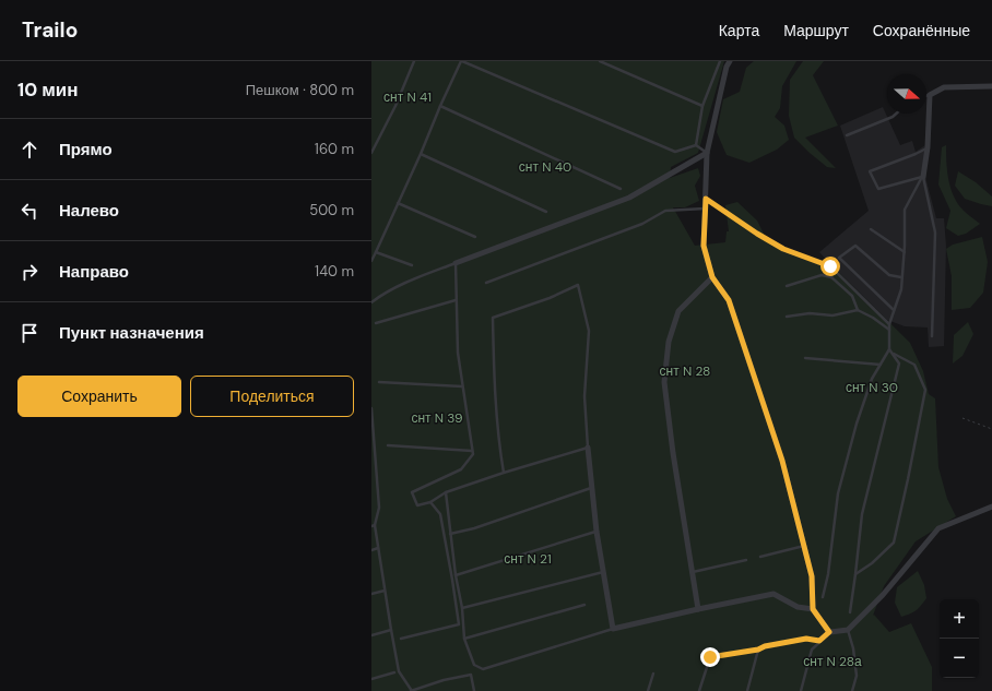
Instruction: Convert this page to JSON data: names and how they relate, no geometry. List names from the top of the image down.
{
  "parks": [
    "снт N 41",
    "снт N 40",
    "снт N 28",
    "снт N 30",
    "снт N 39",
    "снт N 21",
    "снт N 28а"
  ],
  "north": "right",
  "page": {
    "header": "Trailo",
    "nav": ["Карта", "Маршрут", "Сохранённые"],
    "heading": ["10 мин", "Пешком · 800 m"],
    "list": [
      ["Прямо", "160 m"],
      ["Налево", "500 m"],
      ["Направо", "140 m"],
      "Пункт назначения"
    ],
    "buttons": ["Сохранить", "Поделиться"],
    "map_buttons": ["+", "−"]
  }
}
